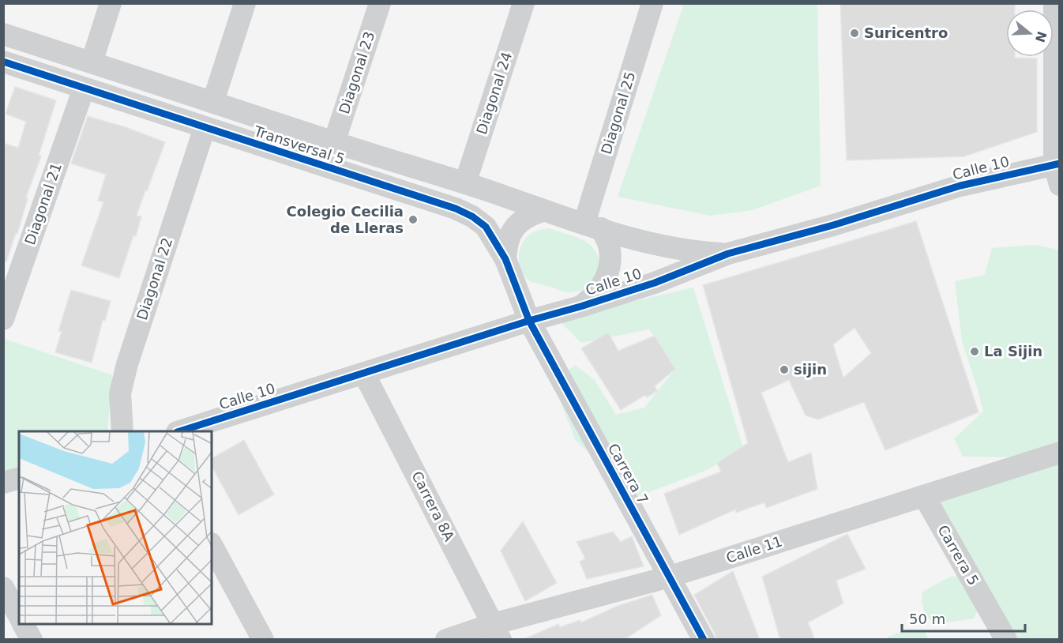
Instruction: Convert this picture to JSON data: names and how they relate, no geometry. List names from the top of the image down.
{
  "streets": {
    "street": [
      "Diagonal 23",
      "Diagonal 24",
      "Diagonal 25",
      "Transversal 5",
      "Calle 10",
      "Diagonal 21",
      "Diagonal 22",
      "Carrera 7",
      "Carrera 8A",
      "Calle 11",
      "Carrera 5"
    ]
  },
  "crossings": [
    ["Diagonal 23", "Transversal 5"],
    ["Diagonal 24", "Transversal 5"],
    ["Diagonal 25", "Transversal 5"],
    ["Diagonal 25", "Calle 10"],
    ["Diagonal 25", "Carrera 7"],
    ["Transversal 5", "Calle 10"],
    ["Transversal 5", "Diagonal 21"],
    ["Transversal 5", "Diagonal 22"],
    ["Transversal 5", "Carrera 7"],
    ["Calle 10", "Carrera 7"],
    ["Calle 10", "Carrera 8A"],
    ["Carrera 7", "Calle 11"],
    ["Carrera 8A", "Calle 11"],
    ["Calle 11", "Carrera 5"]
  ],
  "places": [
    "Suricentro",
    "Colegio Cecilia de Lleras",
    "La Sijin",
    "sijin"
  ],
  "scale_bar": "50 m",
  "north": "right"
}
